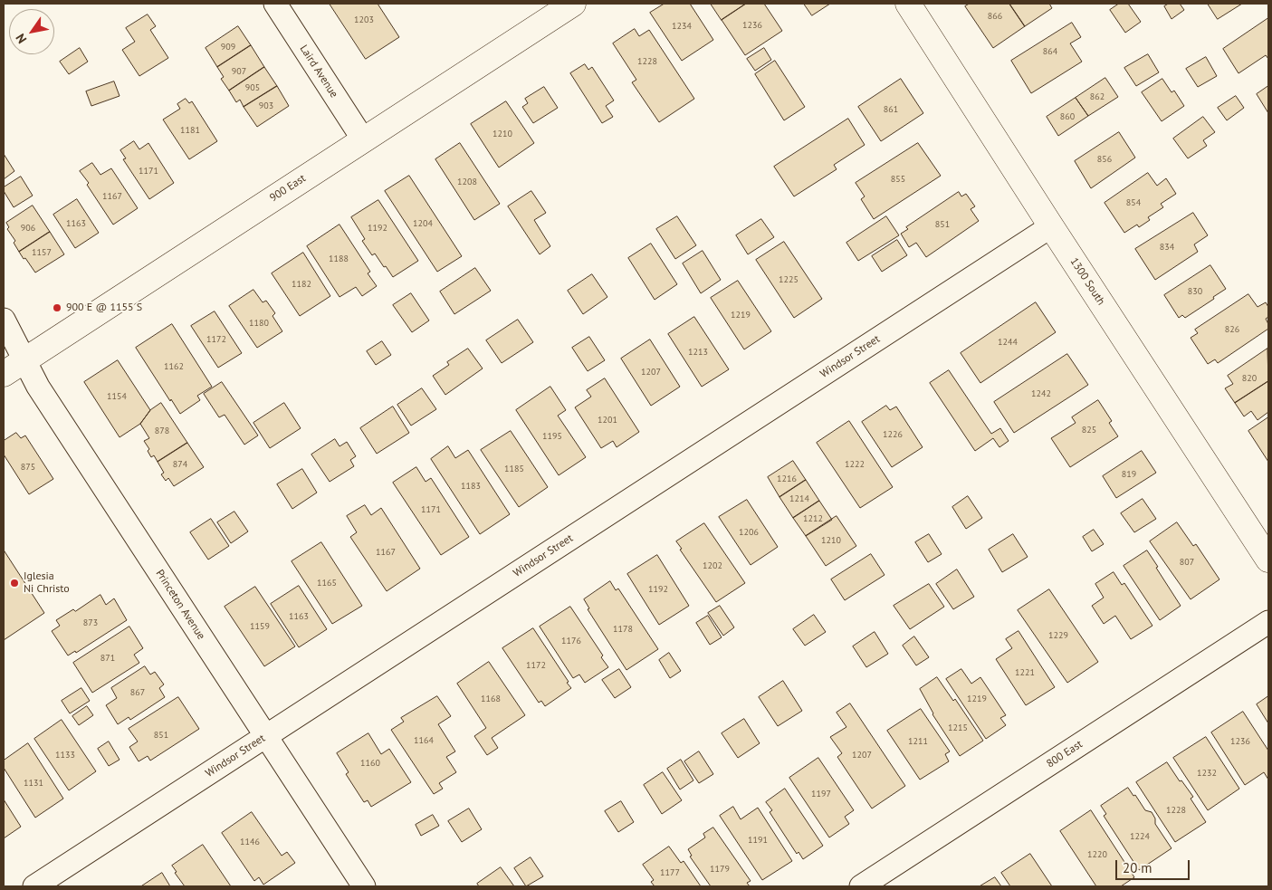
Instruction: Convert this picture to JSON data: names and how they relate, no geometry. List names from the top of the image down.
{
  "streets": {
    "street": [
      "Laird Avenue",
      "900 East",
      "1300 South",
      "Windsor Street",
      "Princeton Avenue",
      "800 East"
    ]
  },
  "crossings": [
    ["Laird Avenue", "900 East"],
    ["900 East", "Princeton Avenue"],
    ["1300 South", "Windsor Street"],
    ["Windsor Street", "Princeton Avenue"]
  ],
  "places": ["900 E @ 1155 S", "Iglesia Ni Christo"],
  "house_numbers": [
    "866",
    "1203",
    "1236",
    "1234",
    "909",
    "864",
    "1228",
    "907",
    "905",
    "862",
    "903",
    "861",
    "860",
    "1181",
    "1210",
    "856",
    "1171",
    "855",
    "1208",
    "1167",
    "854",
    "1163",
    "1204",
    "851",
    "906",
    "1192",
    "834",
    "1157",
    "1188",
    "1225",
    "1182",
    "830",
    "1219",
    "1180",
    "826",
    "1172",
    "1244",
    "1213",
    "1162",
    "1207",
    "820",
    "1242",
    "1154",
    "1201",
    "825",
    "878",
    "1226",
    "1195",
    "874",
    "1222",
    "875",
    "1185",
    "819",
    "1216",
    "1183",
    "1214",
    "1171",
    "1212",
    "1206",
    "1210",
    "1167",
    "807",
    "1202",
    "1165",
    "1192",
    "1163",
    "873",
    "1159",
    "1178",
    "1229",
    "1176",
    "871",
    "1172",
    "1221",
    "867",
    "1168",
    "1219",
    "1215",
    "851",
    "1164",
    "1211",
    "1236",
    "1133",
    "1207",
    "1160",
    "1232",
    "1131",
    "1197",
    "1228",
    "1224",
    "1191",
    "1146",
    "1220",
    "1179",
    "1177"
  ],
  "scale_bar": "20 m",
  "north": "bottom left"
}
